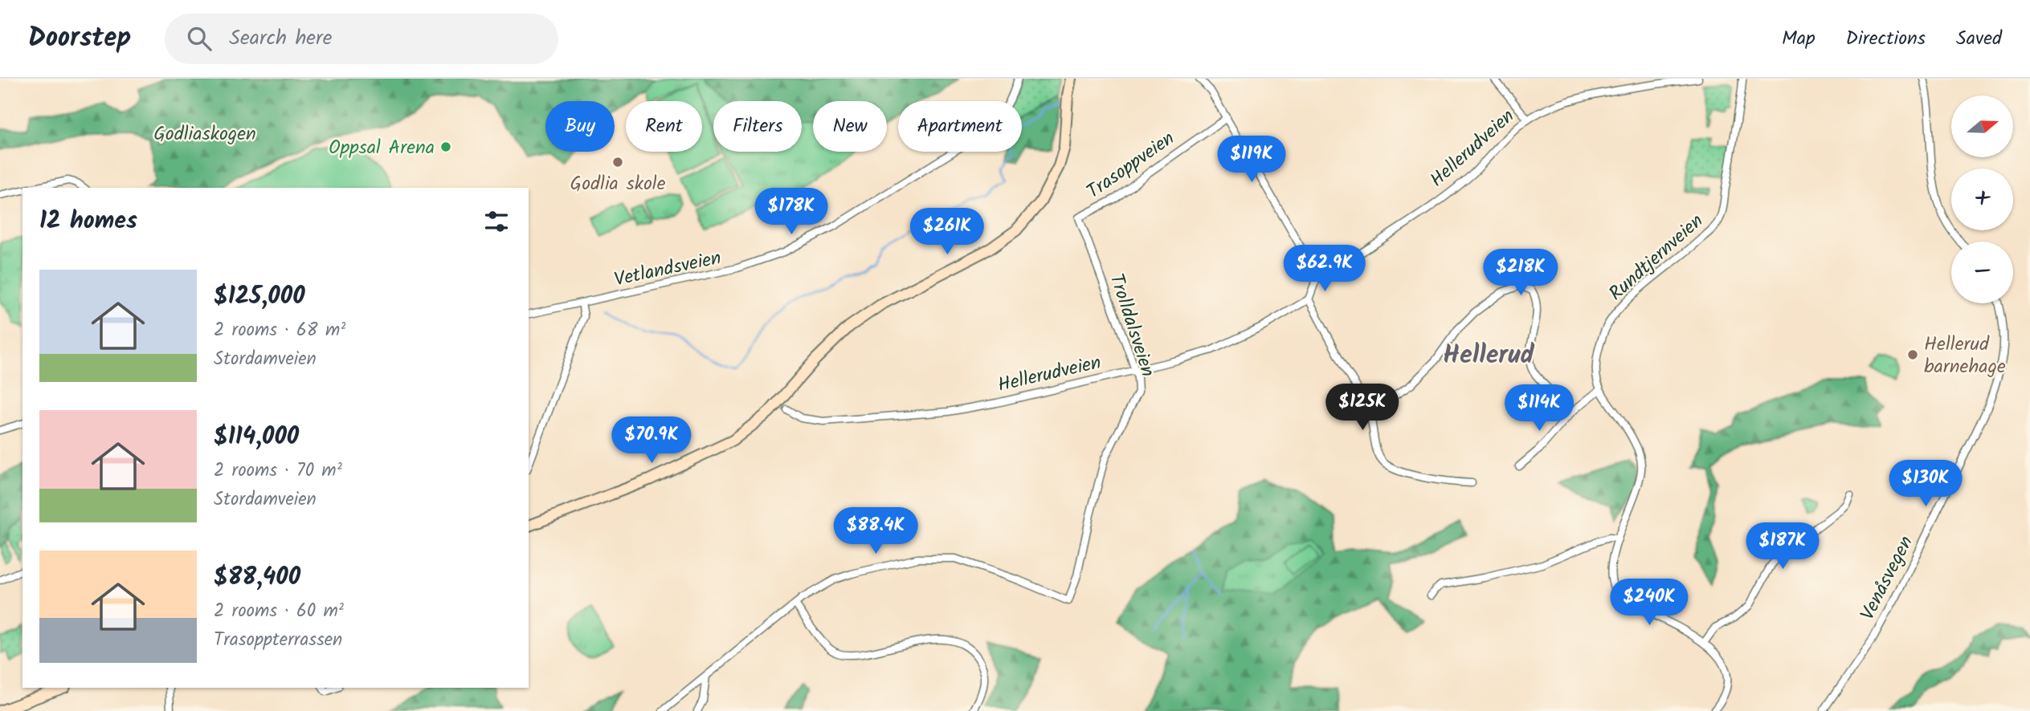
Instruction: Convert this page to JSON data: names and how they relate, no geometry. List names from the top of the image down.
{
  "streets": {
    "main road": ["Trasoppveien"],
    "street": [
      "Hellerudveien",
      "Rundtjernveien",
      "Vetlandsveien",
      "Trolldalsveien",
      "Venåsvegen"
    ]
  },
  "crossings": [
    ["Hellerudveien", "Trasoppveien"],
    ["Hellerudveien", "Trolldalsveien"],
    ["Trasoppveien", "Trolldalsveien"]
  ],
  "districts": ["Hellerud"],
  "parks": ["Godliaskogen"],
  "places": ["Oppsal Arena", "Godlia skole", "Hellerud barnehage"],
  "north": "right",
  "page": {
    "header": "Doorstep",
    "search": "Search here",
    "nav": ["Map", "Directions", "Saved"],
    "map_buttons": ["+", "−"],
    "chip": [
      "Buy",
      "Rent",
      "Filters",
      "New",
      "Apartment"
    ],
    "price": [
      "$119K",
      "$178K",
      "$261K",
      "$62.9K",
      "$218K",
      "$125K",
      "$114K",
      "$70.9K",
      "$130K",
      "$88.4K",
      "$187K",
      "$240K"
    ],
    "heading": "12 homes",
    "list": [
      {
        "name": "$125,000",
        "note": "2 rooms · 68 m² · Stordamveien"
      },
      {
        "name": "$114,000",
        "note": "2 rooms · 70 m² · Stordamveien"
      },
      {
        "name": "$88,400",
        "note": "2 rooms · 60 m² · Trasoppterrassen"
      }
    ]
  }
}
